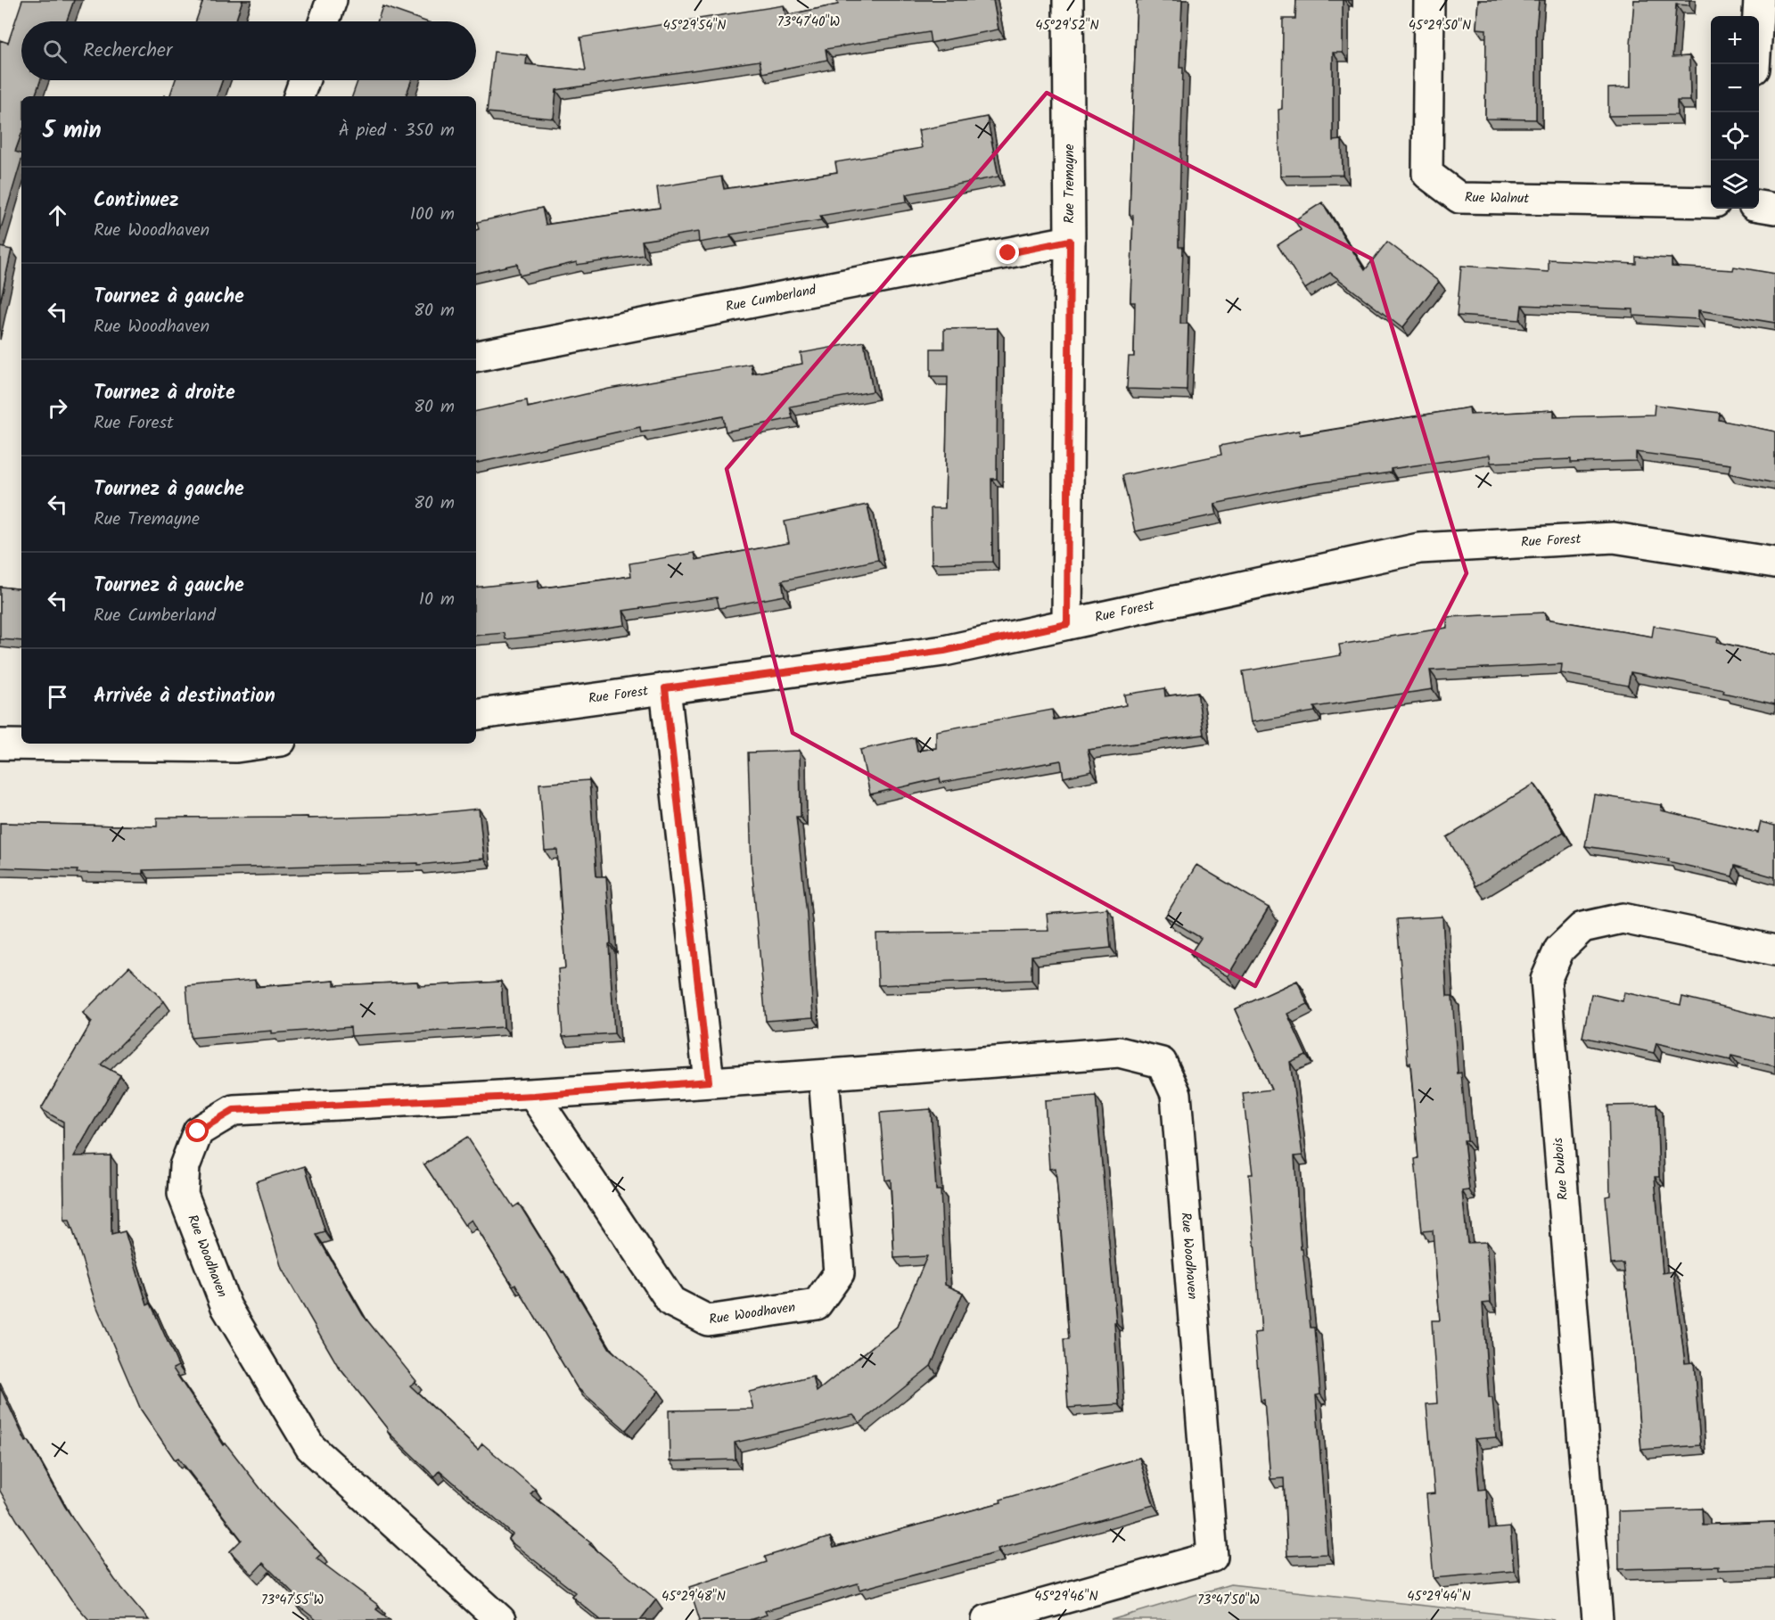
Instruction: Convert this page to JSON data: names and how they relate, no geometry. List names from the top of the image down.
{
  "streets": {
    "street": [
      "Rue Tremayne",
      "Rue Walnut",
      "Rue Cumberland",
      "Rue Forest",
      "Rue Dubois",
      "Rue Woodhaven"
    ]
  },
  "crossings": [
    ["Rue Tremayne", "Rue Cumberland"],
    ["Rue Tremayne", "Rue Forest"]
  ],
  "page": {
    "map_buttons": ["+", "−"],
    "search": "Rechercher",
    "heading": ["5 min", "À pied · 350 m"],
    "list": [
      ["Continuez", "Rue Woodhaven", "100 m"],
      ["Tournez à gauche", "Rue Woodhaven", "80 m"],
      ["Tournez à droite", "Rue Forest", "80 m"],
      ["Tournez à gauche", "Rue Tremayne", "80 m"],
      ["Tournez à gauche", "Rue Cumberland", "10 m"],
      "Arrivée à destination"
    ]
  },
  "coordinates": [
    "73°47'40\"W",
    "45°29'54\"N",
    "45°29'52\"N",
    "45°29'50\"N",
    "45°29'48\"N",
    "45°29'46\"N",
    "45°29'44\"N",
    "73°47'55\"W",
    "73°47'50\"W"
  ]
}
